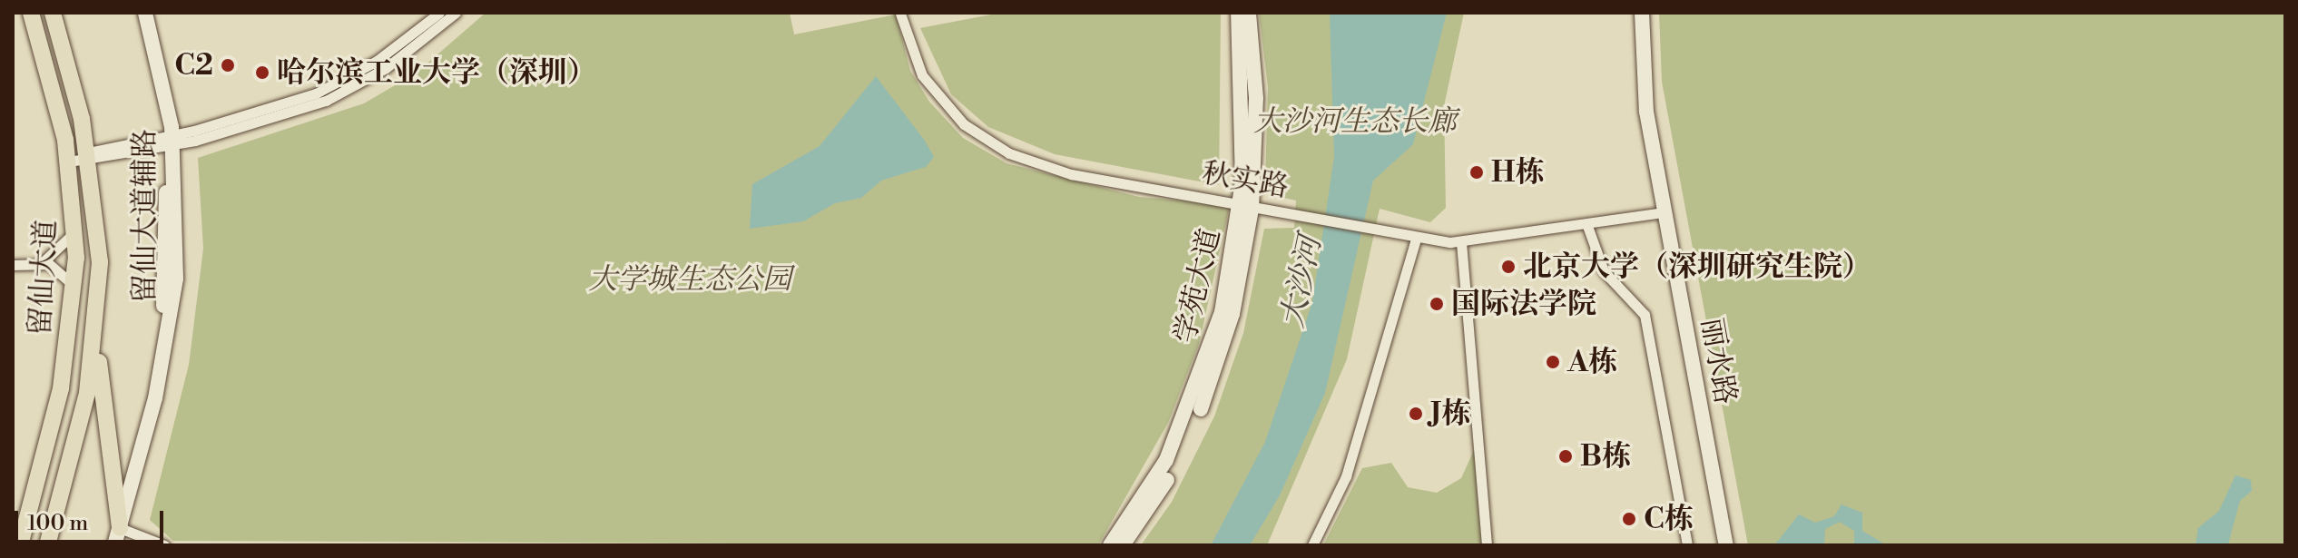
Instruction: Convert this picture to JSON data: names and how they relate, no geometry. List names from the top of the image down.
{
  "streets": {
    "main road": [
      "留仙大道辅路",
      "留仙大道",
      "学苑大道",
      "丽水路"
    ],
    "street": ["秋实路"]
  },
  "crossings": [
    ["秋实路", "学苑大道"],
    ["秋实路", "丽水路"]
  ],
  "water": ["大沙河"],
  "parks": ["大沙河生态长廊", "大学城生态公园"],
  "places": [
    "C2",
    "哈尔滨工业大学（深圳）",
    "H栋",
    "北京大学（深圳研究生院）",
    "国际法学院",
    "A栋",
    "J栋",
    "B栋",
    "C栋"
  ],
  "scale_bar": "100 m"
}
